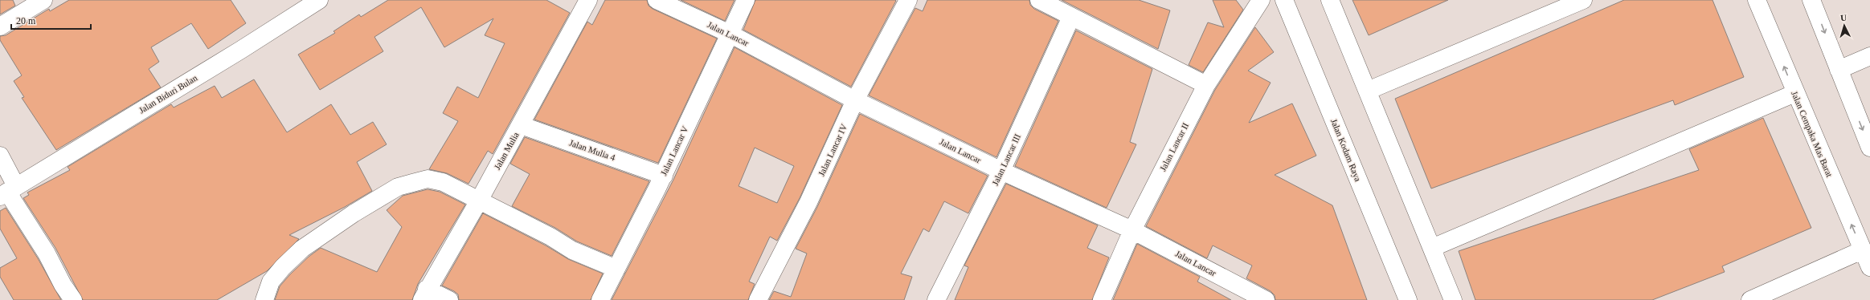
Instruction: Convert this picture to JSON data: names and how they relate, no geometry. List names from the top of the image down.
{
  "streets": {
    "street": [
      "Jalan Lancar",
      "Jalan Biduri Bulan",
      "Jalan Cempaka Mas Barat",
      "Jalan Lancar II",
      "Jalan Mulia 4",
      "Jalan Lancar IV",
      "Jalan Kodam Raya",
      "Jalan Mulia",
      "Jalan Lancar V",
      "Jalan Lancar III"
    ]
  },
  "crossings": [
    ["Jalan Lancar", "Jalan Lancar II"],
    ["Jalan Lancar", "Jalan Lancar IV"],
    ["Jalan Lancar", "Jalan Lancar V"],
    ["Jalan Lancar", "Jalan Lancar III"],
    ["Jalan Mulia 4", "Jalan Mulia"],
    ["Jalan Mulia 4", "Jalan Lancar V"]
  ],
  "scale_bar": "20 m",
  "north": "top"
}
